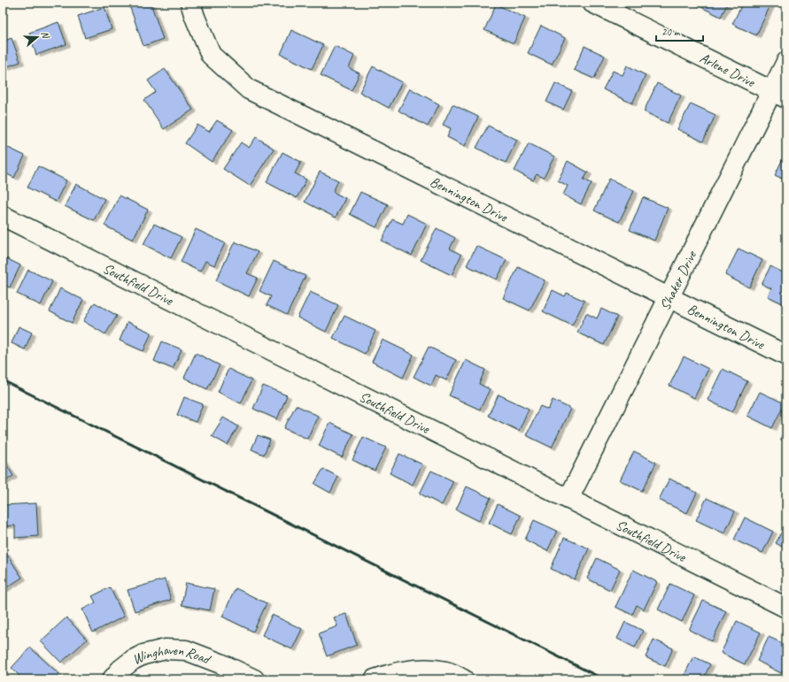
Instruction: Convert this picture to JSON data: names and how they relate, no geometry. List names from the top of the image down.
{
  "streets": {
    "street": [
      "Arlene Drive",
      "Bennington Drive",
      "Shaker Drive",
      "Southfield Drive",
      "Winghaven Road"
    ]
  },
  "crossings": [
    ["Arlene Drive", "Shaker Drive"],
    ["Bennington Drive", "Shaker Drive"],
    ["Shaker Drive", "Southfield Drive"]
  ],
  "scale_bar": "20 m",
  "north": "right"
}
